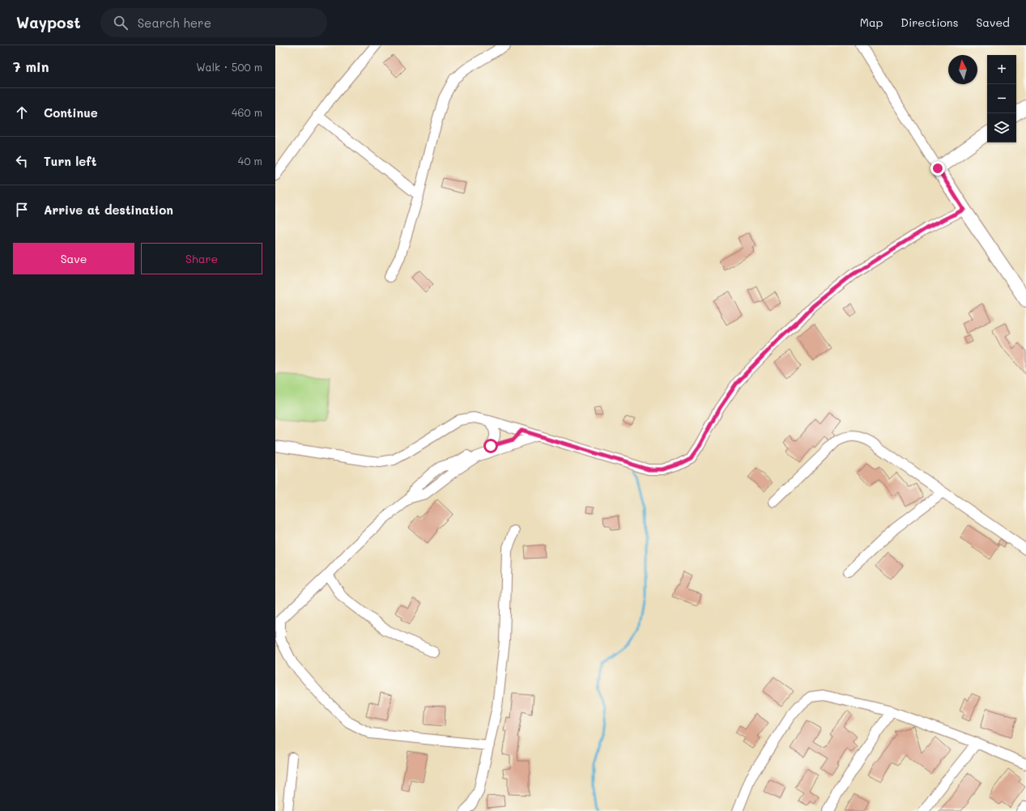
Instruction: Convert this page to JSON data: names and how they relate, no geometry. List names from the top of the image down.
{
  "north": "top",
  "page": {
    "header": "Waypost",
    "search": "Search here",
    "nav": ["Map", "Directions", "Saved"],
    "heading": ["7 min", "Walk · 500 m"],
    "map_buttons": ["+", "−"],
    "list": [
      ["Continue", "460 m"],
      ["Turn left", "40 m"],
      "Arrive at destination"
    ],
    "buttons": ["Save", "Share"]
  }
}
